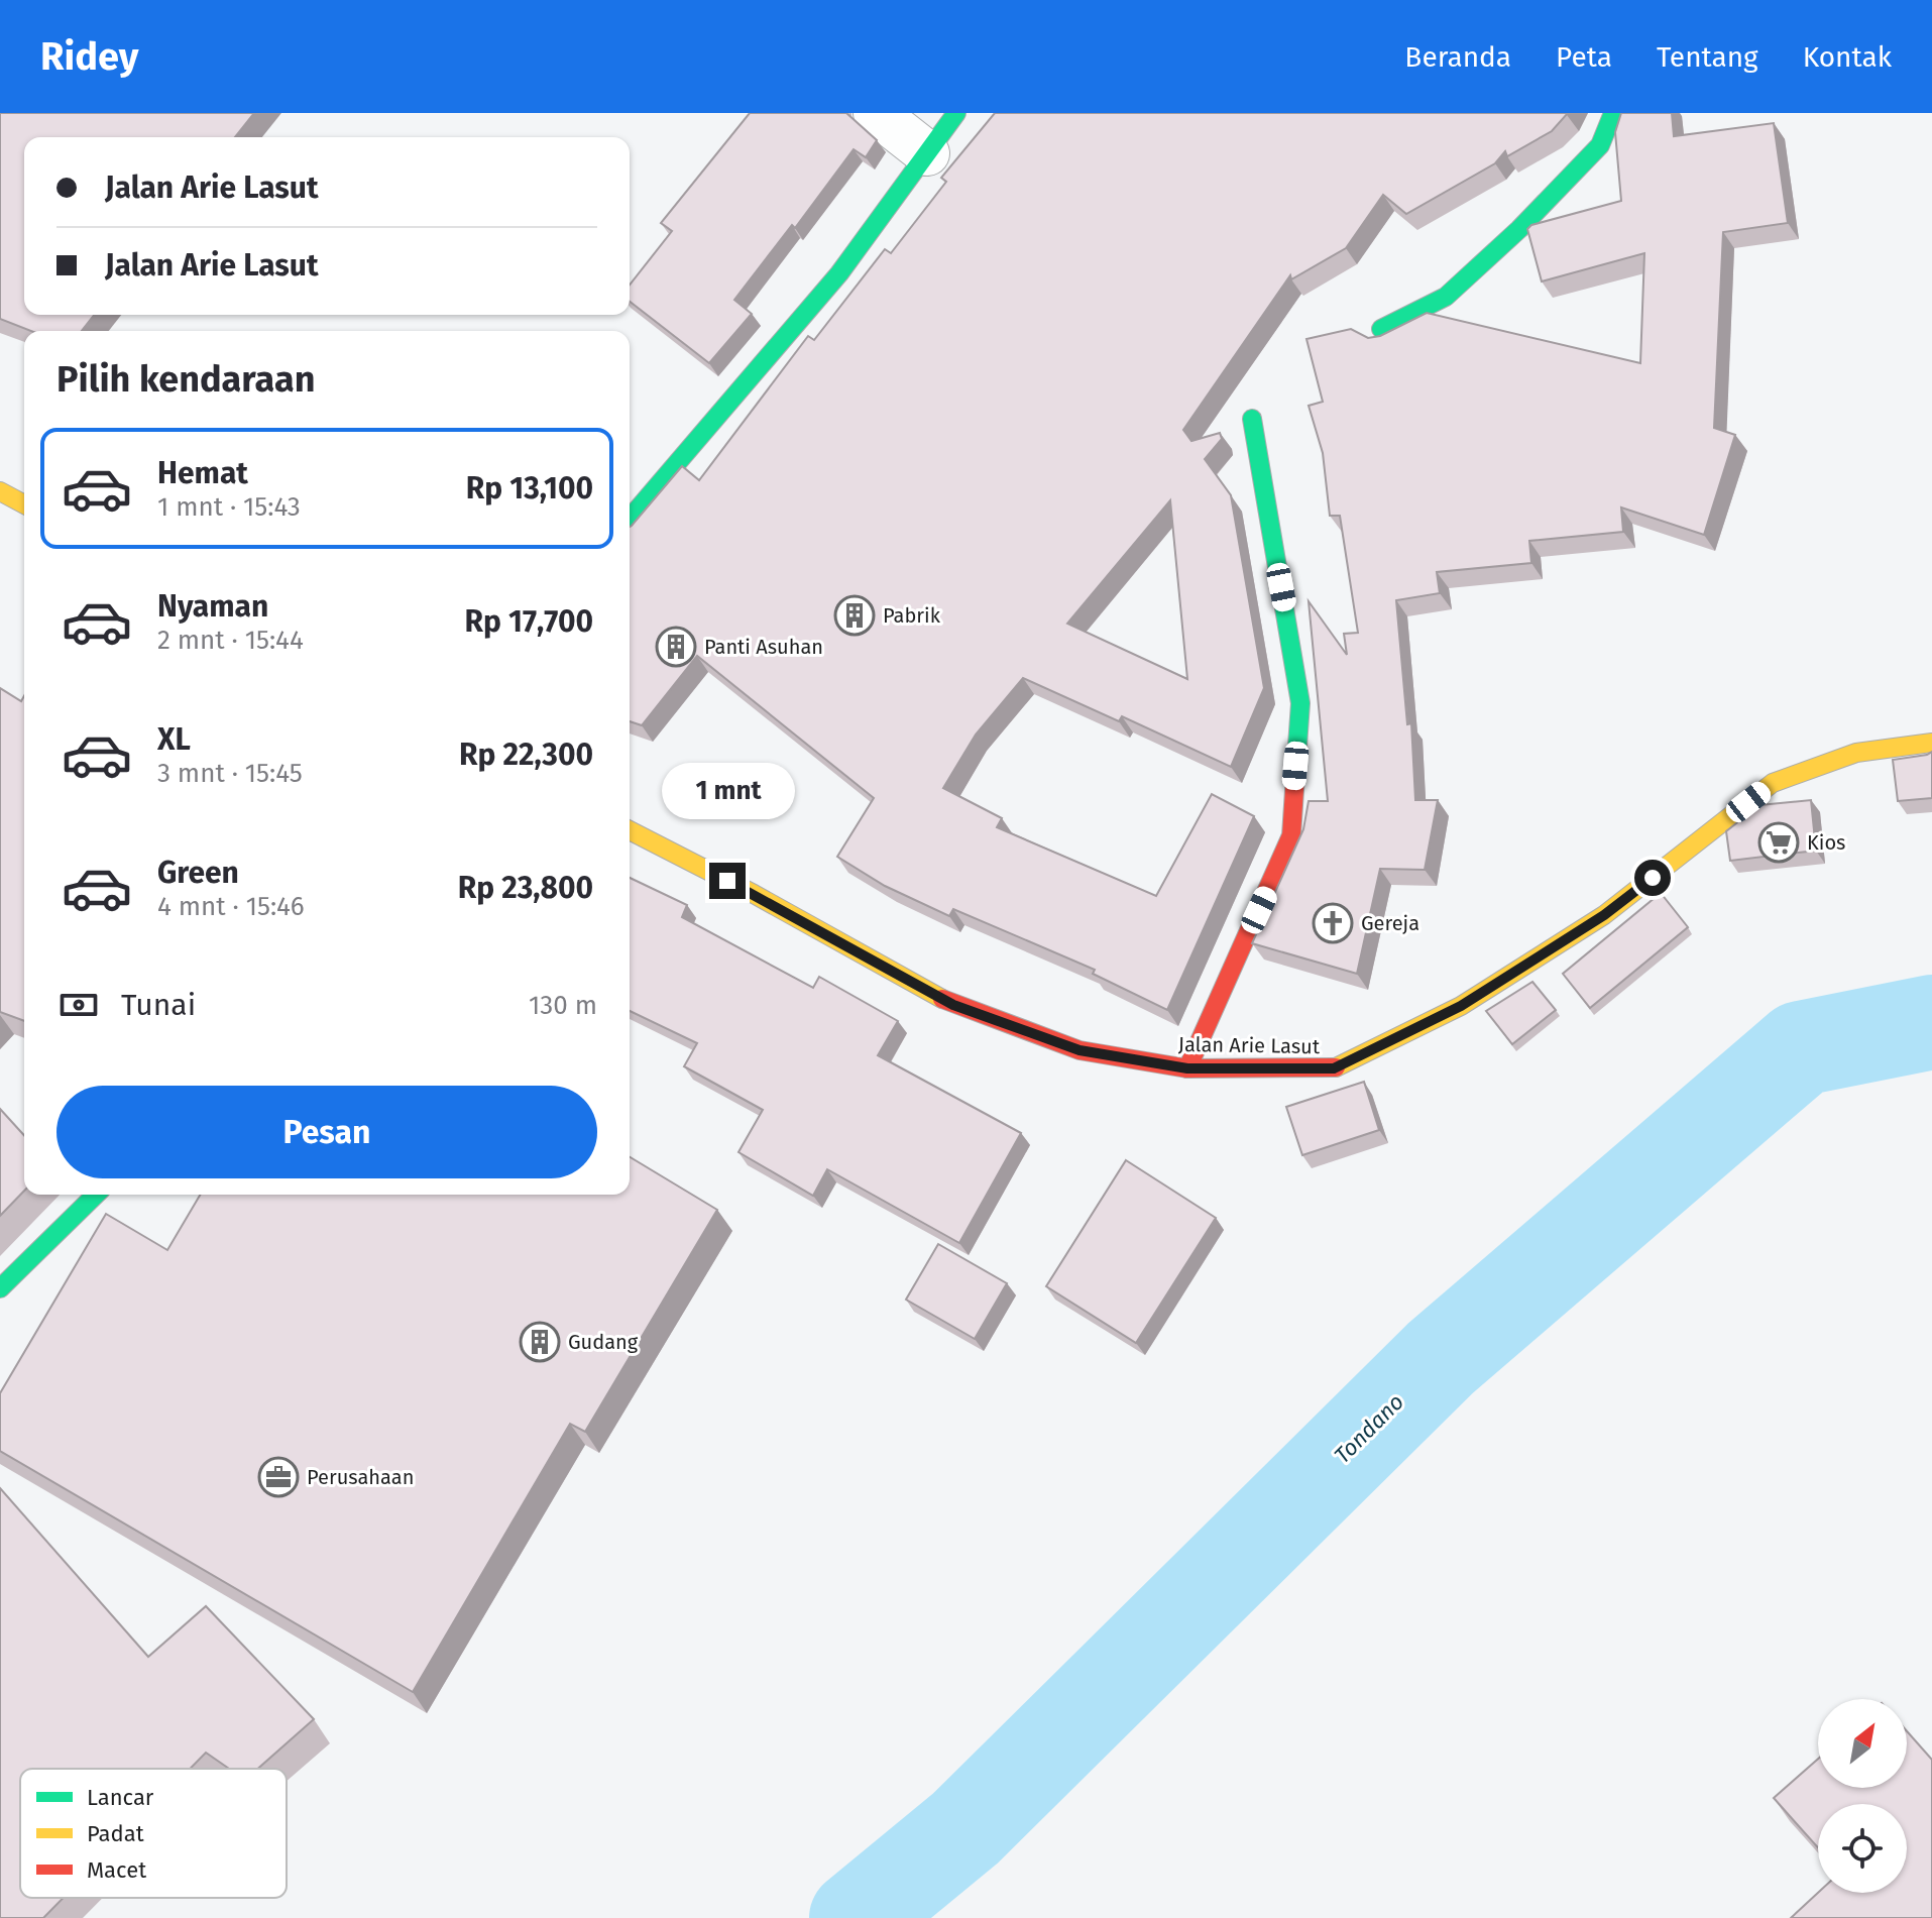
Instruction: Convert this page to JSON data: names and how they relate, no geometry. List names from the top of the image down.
{
  "streets": {
    "street": ["Jalan Arie Lasut"]
  },
  "water": ["Tondano"],
  "places": {
    "building": ["Pabrik", "Panti Asuhan", "Gudang"],
    "supermarket": ["Kios"],
    "church": ["Gereja"],
    "office": ["Perusahaan"]
  },
  "legend": ["Lancar", "Padat", "Macet"],
  "north": "top right",
  "page": {
    "header": "Ridey",
    "nav": [
      "Beranda",
      "Peta",
      "Tentang",
      "Kontak"
    ],
    "banner": ["Jalan Arie Lasut", "Jalan Arie Lasut"],
    "heading": "Pilih kendaraan",
    "list": [
      {
        "name": "Hemat",
        "note": "1 mnt · 15:43",
        "value": "Rp 13,100"
      },
      {
        "name": "Nyaman",
        "note": "2 mnt · 15:44",
        "value": "Rp 17,700"
      },
      {
        "name": "XL",
        "note": "3 mnt · 15:45",
        "value": "Rp 22,300"
      },
      {
        "name": "Green",
        "note": "4 mnt · 15:46",
        "value": "Rp 23,800"
      }
    ],
    "bubble": "1 mnt",
    "pay": ["Tunai", "130 m"],
    "buttons": "Pesan"
  }
}
